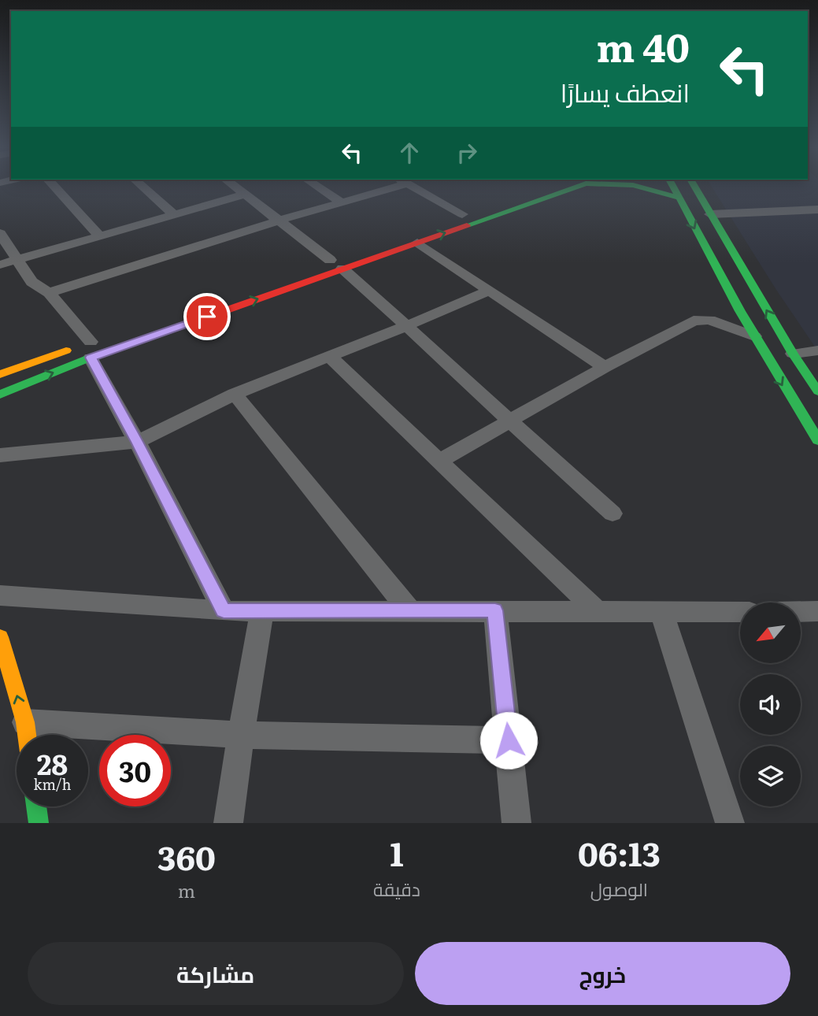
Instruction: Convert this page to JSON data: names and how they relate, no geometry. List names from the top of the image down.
{
  "north": "bottom left",
  "page": {
    "turn": ["40 m", "انعطف يسارًا"],
    "speed": "28 km/h",
    "limit": "30",
    "eta": [
      "06:13",
      "الوصول",
      "1",
      "دقيقة",
      "360",
      "m"
    ],
    "buttons": ["خروج", "مشاركة"]
  }
}
